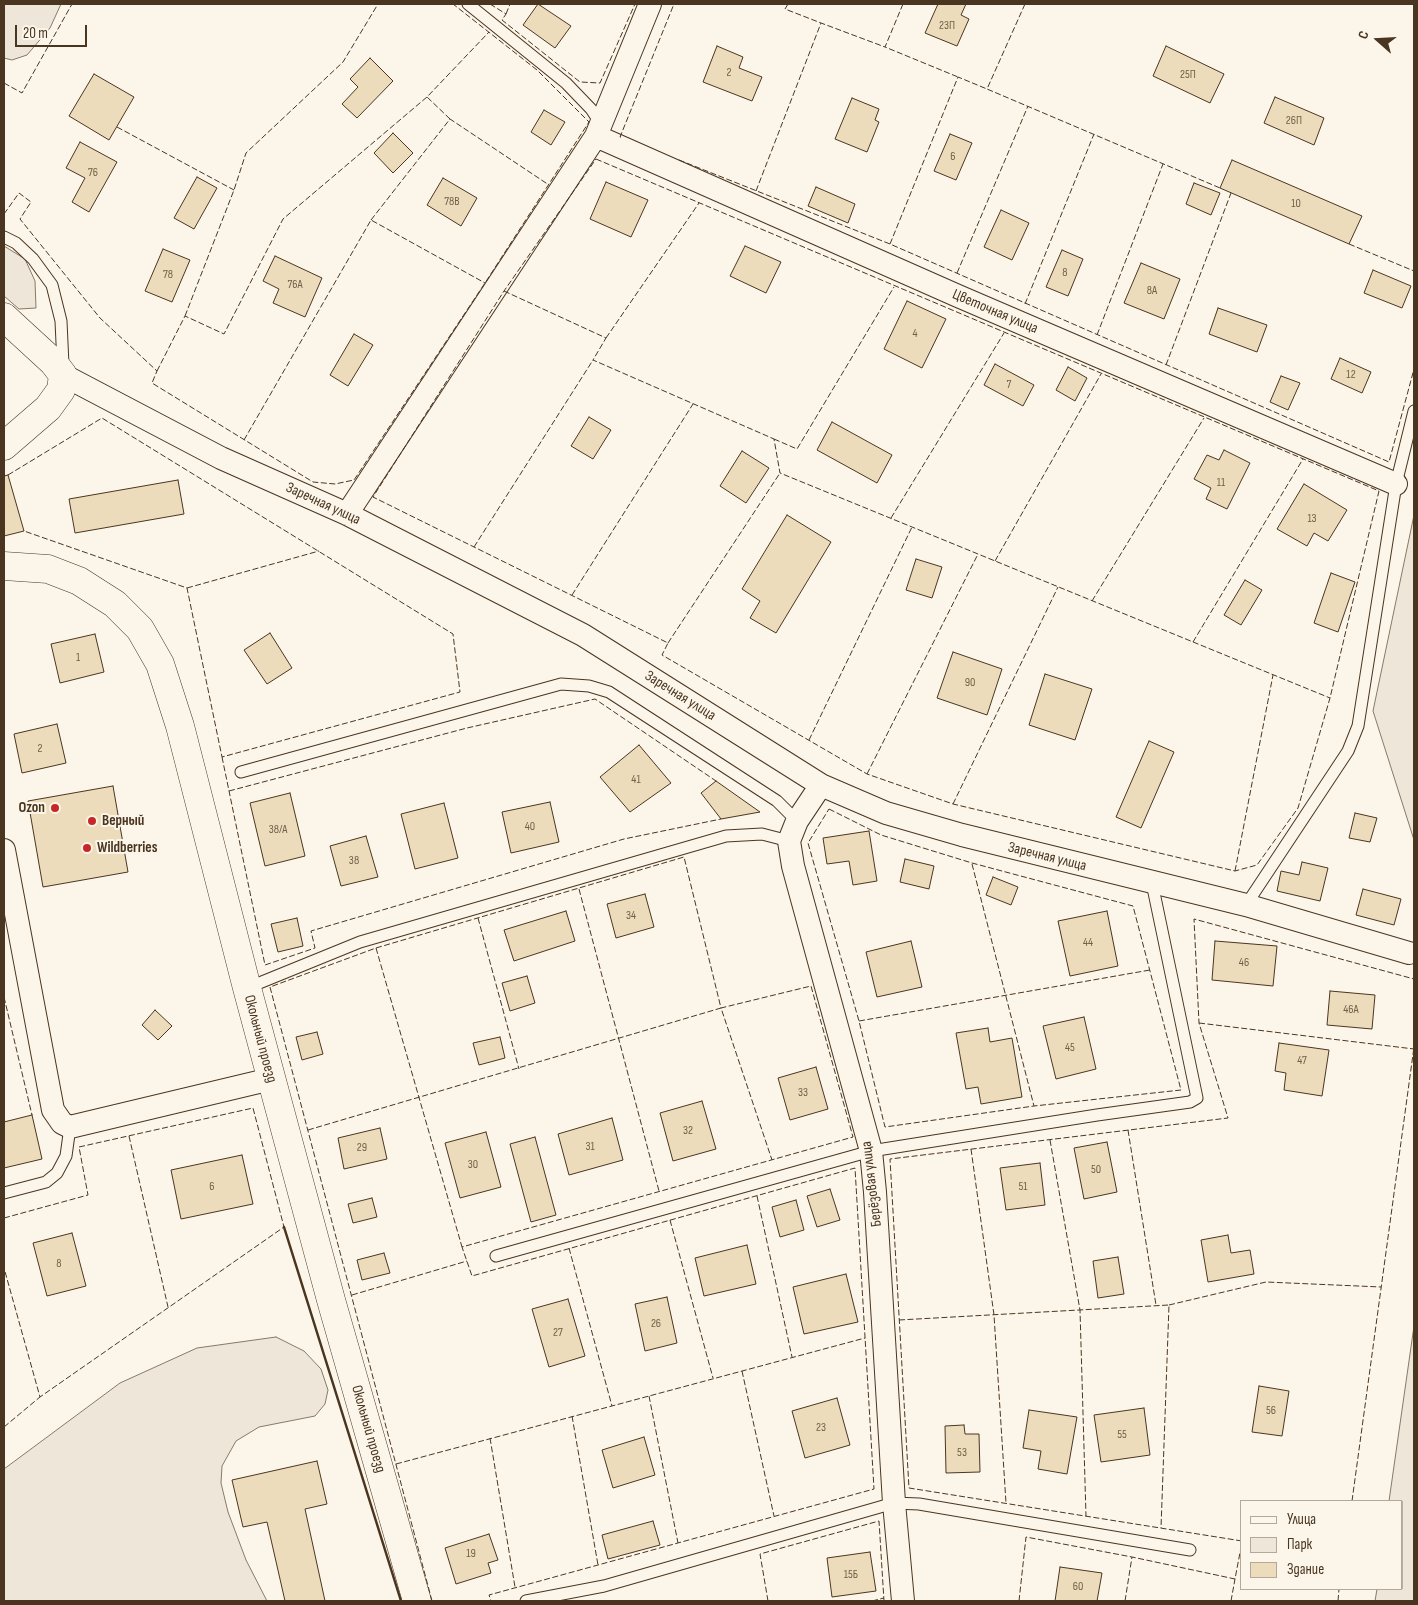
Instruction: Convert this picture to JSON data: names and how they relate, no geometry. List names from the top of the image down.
{
  "streets": {
    "street": [
      "Цветочная улица",
      "Заречная улица",
      "Окольный проезд",
      "Берёзовая улица"
    ]
  },
  "places": ["Ozon", "Верный", "Wildberries"],
  "house_numbers": [
    "23П",
    "2",
    "25П",
    "26П",
    "6",
    "76",
    "78В",
    "10",
    "8",
    "78",
    "76А",
    "8А",
    "4",
    "12",
    "7",
    "11",
    "13",
    "1",
    "90",
    "2",
    "41",
    "40",
    "38/А",
    "38",
    "34",
    "44",
    "46",
    "46А",
    "45",
    "47",
    "33",
    "32",
    "31",
    "29",
    "30",
    "50",
    "6",
    "51",
    "8",
    "26",
    "27",
    "56",
    "23",
    "55",
    "53",
    "19",
    "15Б",
    "60"
  ],
  "legend": ["Улица", "Парк", "Здание"],
  "scale_bar": "20 m",
  "north": "left"
}
